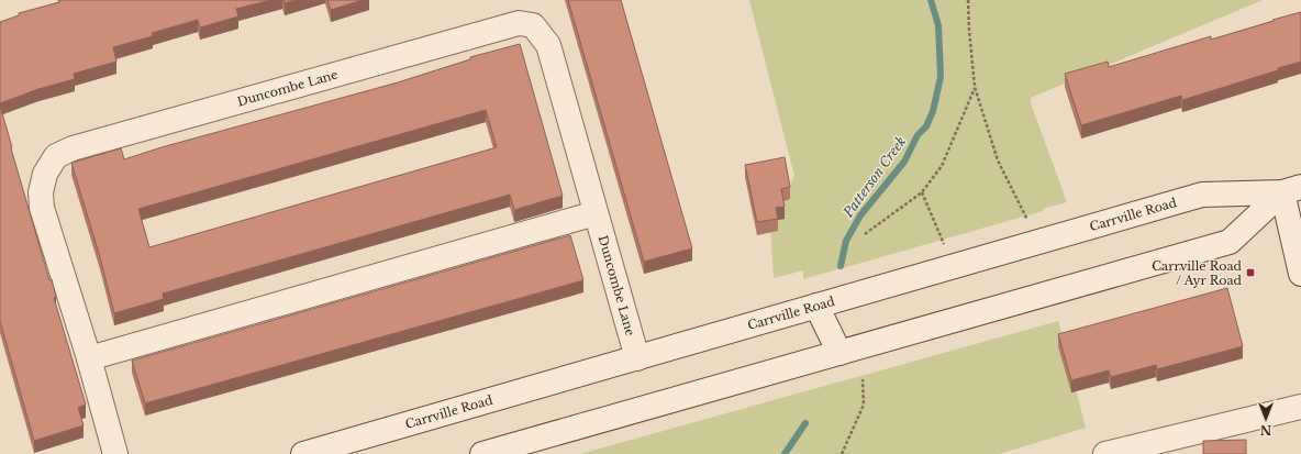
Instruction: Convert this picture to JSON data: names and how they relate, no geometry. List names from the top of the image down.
{
  "streets": {
    "street": ["Duncombe Lane", "Carrville Road"]
  },
  "crossings": [
    ["Duncombe Lane", "Carrville Road"]
  ],
  "water": ["Patterson Creek"],
  "places": {
    "transit": ["Carrville Road / Ayr Road"]
  },
  "north": "bottom"
}
